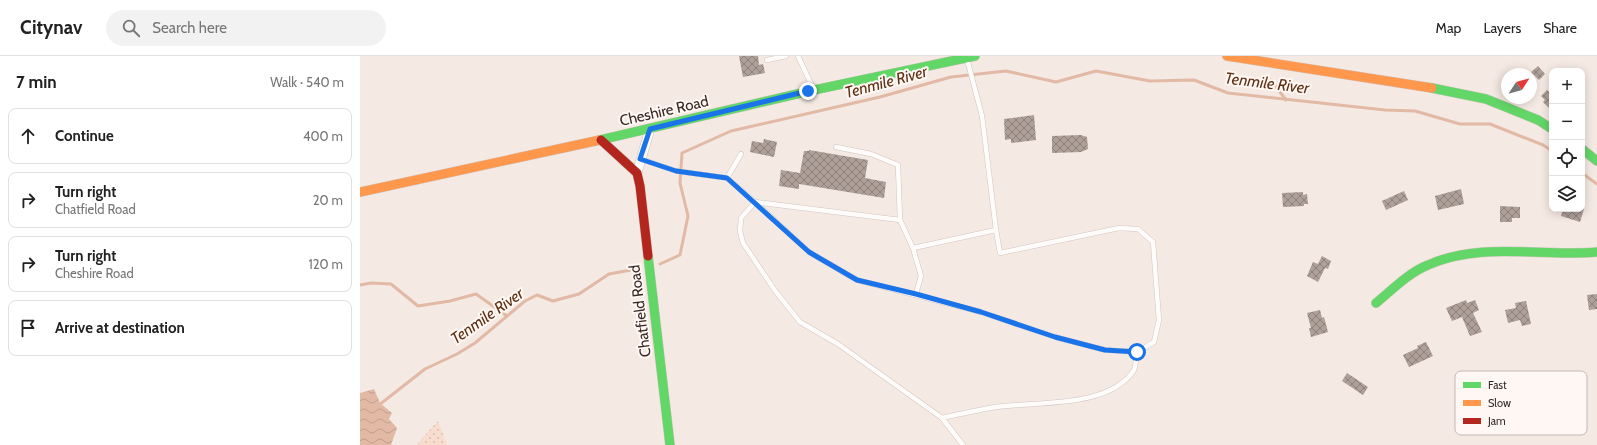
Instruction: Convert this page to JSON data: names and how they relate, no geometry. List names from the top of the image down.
{
  "streets": {
    "main road": ["Cheshire Road", "Chatfield Road"]
  },
  "crossings": [
    ["Cheshire Road", "Chatfield Road"]
  ],
  "water": ["Tenmile River"],
  "legend": ["Fast", "Slow", "Jam"],
  "north": "top right",
  "page": {
    "header": "Citynav",
    "search": "Search here",
    "nav": ["Map", "Layers", "Share"],
    "heading": ["7 min", "Walk · 540 m"],
    "map_buttons": ["+", "−"],
    "list": [
      ["Continue", "400 m"],
      ["Turn right", "Chatfield Road", "20 m"],
      ["Turn right", "Cheshire Road", "120 m"],
      "Arrive at destination"
    ]
  }
}
